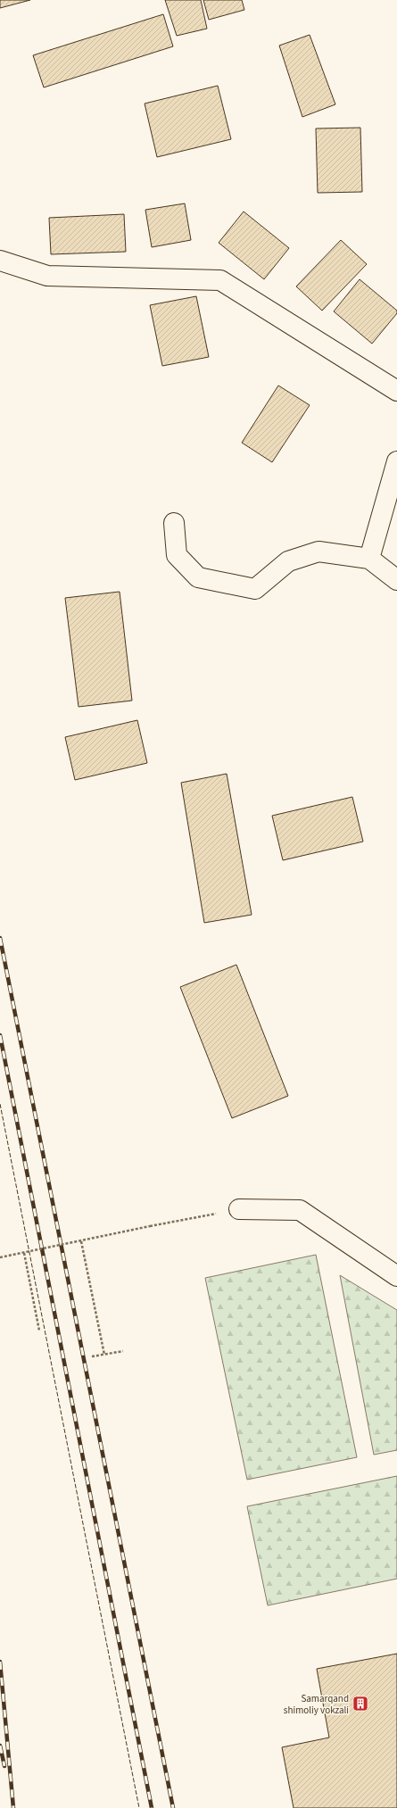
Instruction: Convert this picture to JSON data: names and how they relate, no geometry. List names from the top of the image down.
{
  "places": {
    "building": ["Samarqand shimoliy vokzali"]
  }
}
